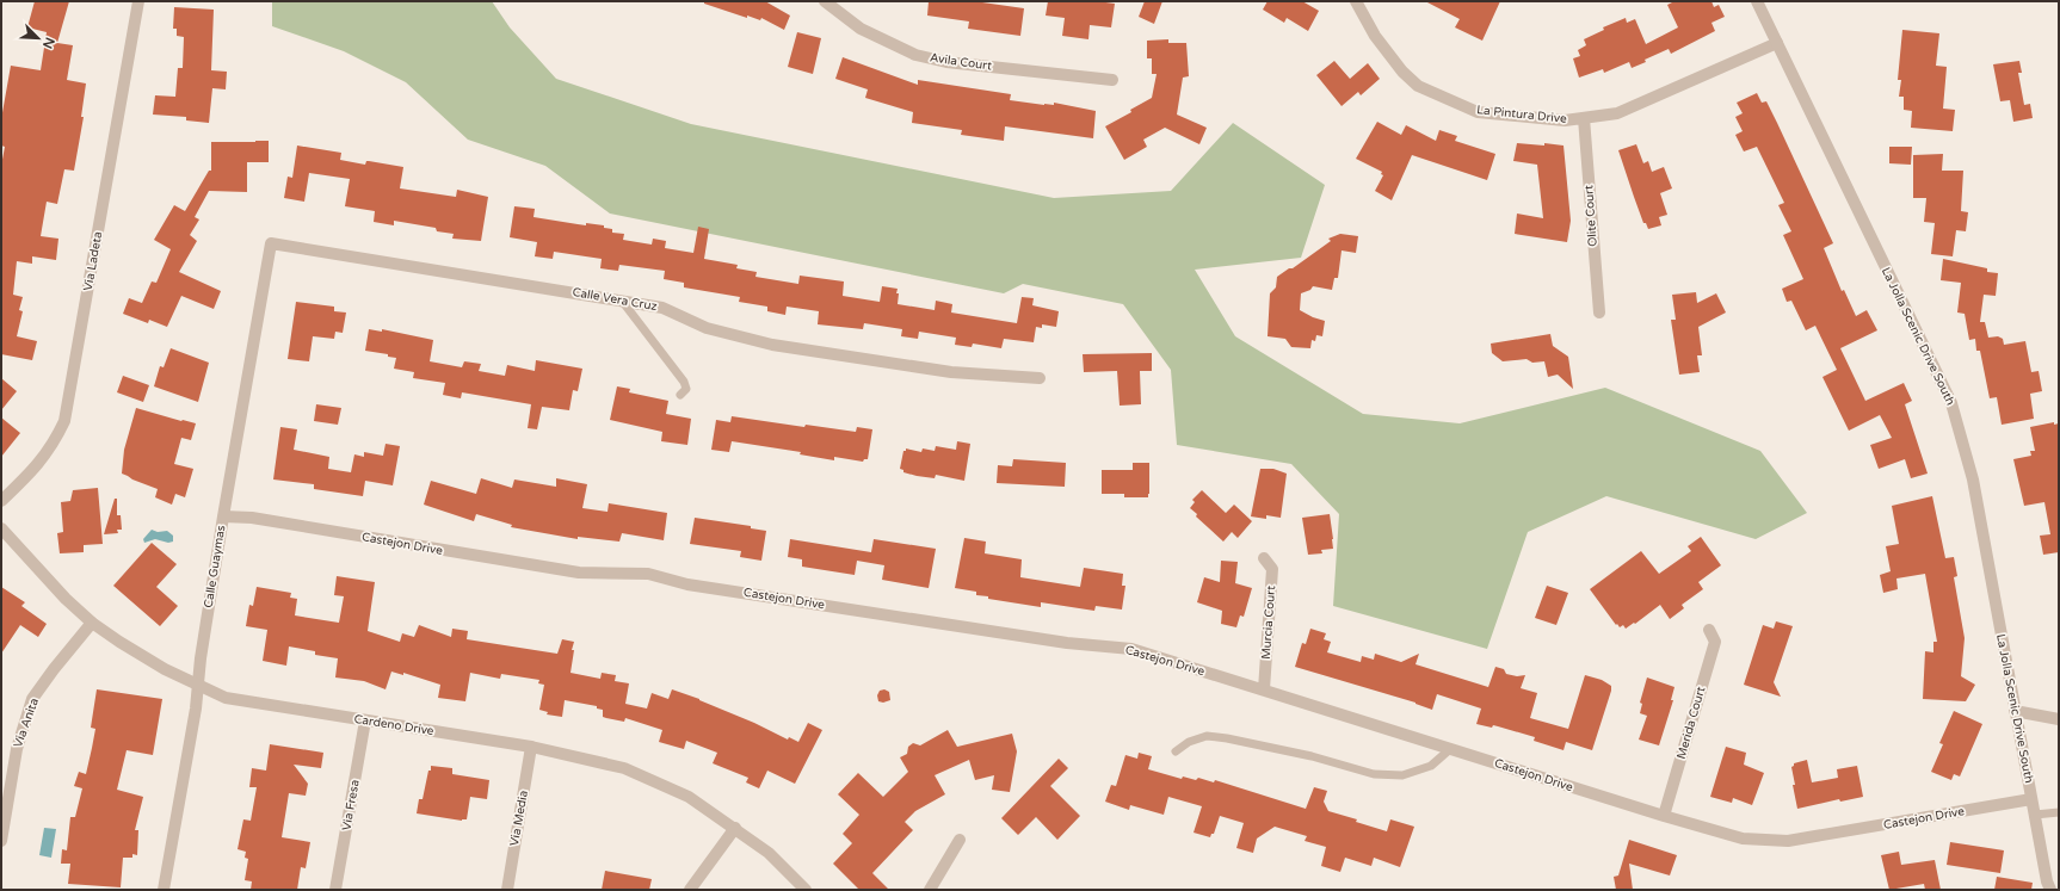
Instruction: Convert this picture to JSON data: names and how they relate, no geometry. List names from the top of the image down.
{
  "streets": {
    "street": [
      "Avila Court",
      "La Pintura Drive",
      "Olite Court",
      "Via Ladeta",
      "Calle Vera Cruz",
      "La Jolla Scenic Drive South",
      "Castejon Drive",
      "Calle Guaymas",
      "Murcia Court",
      "Via Anita",
      "Merida Court",
      "Cardeno Drive",
      "Via Fresa",
      "Via Media"
    ]
  },
  "crossings": [
    ["La Pintura Drive", "Olite Court"],
    ["La Pintura Drive", "La Jolla Scenic Drive South"],
    ["Calle Vera Cruz", "Calle Guaymas"],
    ["La Jolla Scenic Drive South", "Castejon Drive"],
    ["Castejon Drive", "Calle Guaymas"],
    ["Castejon Drive", "Murcia Court"],
    ["Castejon Drive", "Merida Court"],
    ["Calle Guaymas", "Cardeno Drive"],
    ["Via Anita", "Cardeno Drive"],
    ["Cardeno Drive", "Via Fresa"],
    ["Cardeno Drive", "Via Media"]
  ],
  "north": "bottom right"
}
